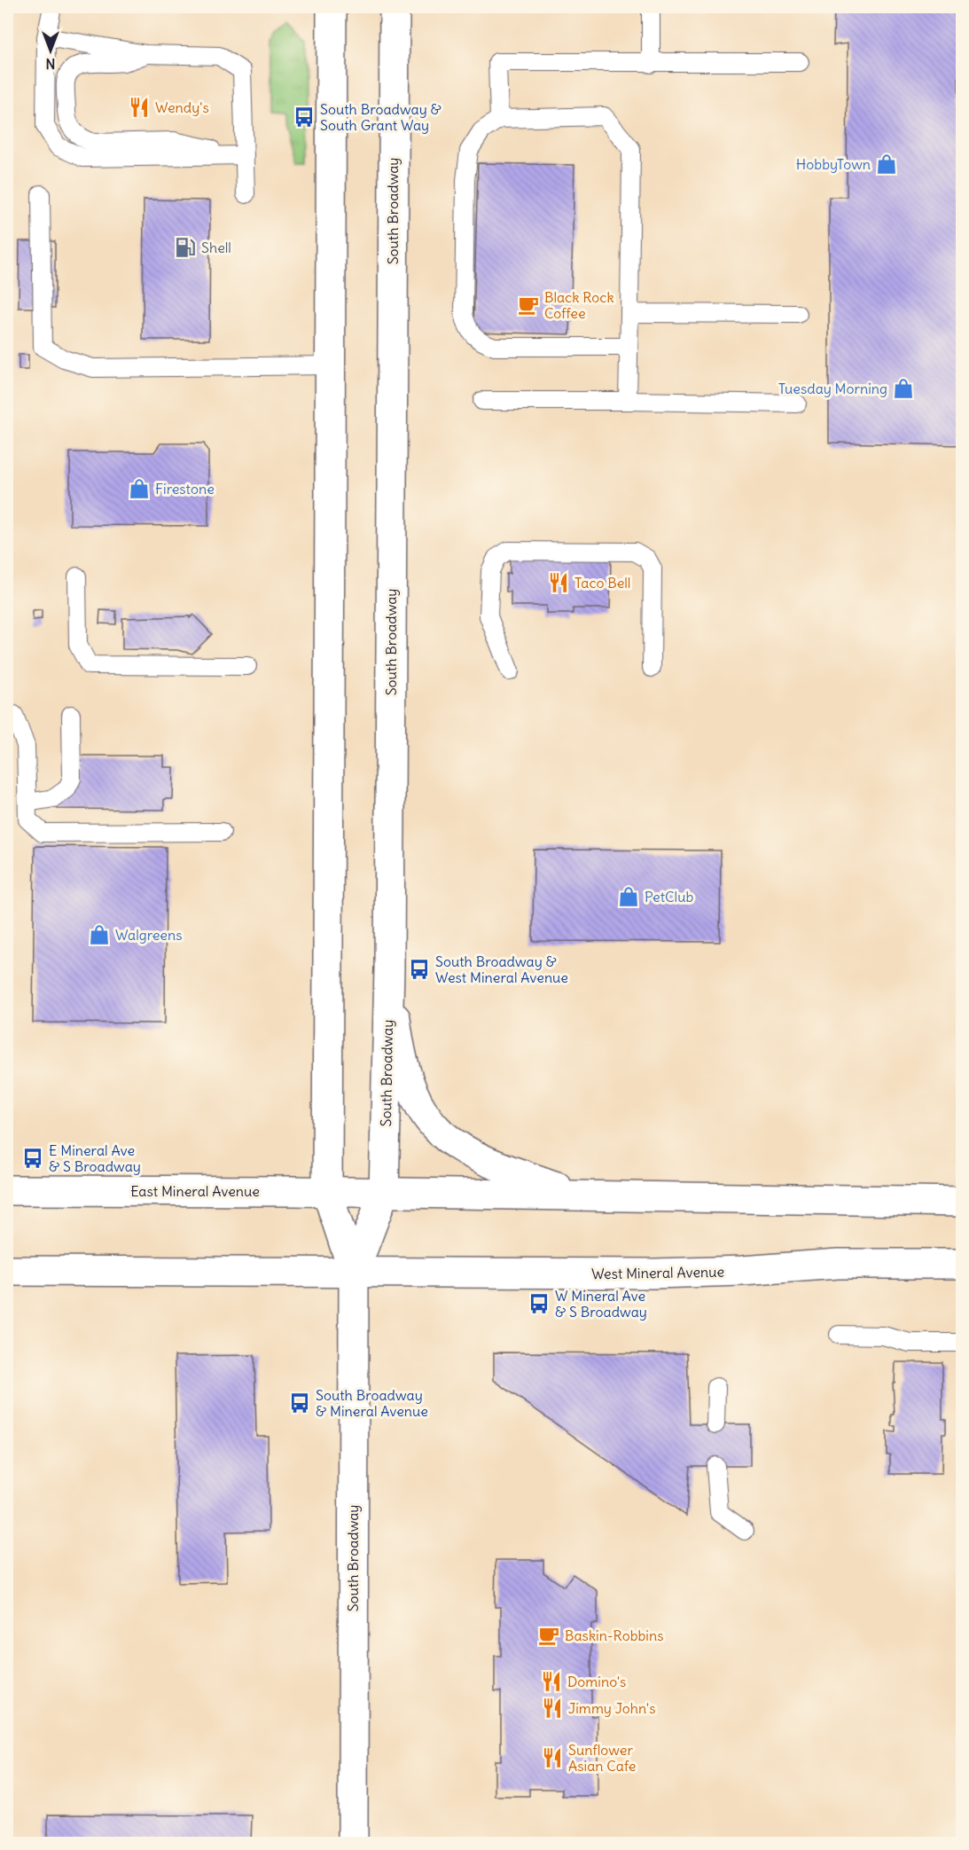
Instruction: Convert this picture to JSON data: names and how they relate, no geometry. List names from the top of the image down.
{
  "streets": {
    "main road": ["South Broadway", "East Mineral Avenue", "West Mineral Avenue"]
  },
  "crossings": [
    ["South Broadway", "East Mineral Avenue"],
    ["South Broadway", "West Mineral Avenue"]
  ],
  "places": {
    "restaurant": [
      "Wendy's",
      "Taco Bell",
      "Domino's",
      "Jimmy John's",
      "Sunflower Asian Cafe"
    ],
    "bus stop": [
      "South Broadway & South Grant Way",
      "South Broadway & West Mineral Avenue",
      "E Mineral Ave & S Broadway",
      "W Mineral Ave & S Broadway",
      "South Broadway & Mineral Avenue"
    ],
    "shop": [
      "HobbyTown",
      "Tuesday Morning",
      "Firestone",
      "PetClub",
      "Walgreens"
    ],
    "fuel station": ["Shell"],
    "cafe": ["Black Rock Coffee", "Baskin-Robbins"]
  },
  "north": "bottom"
}
